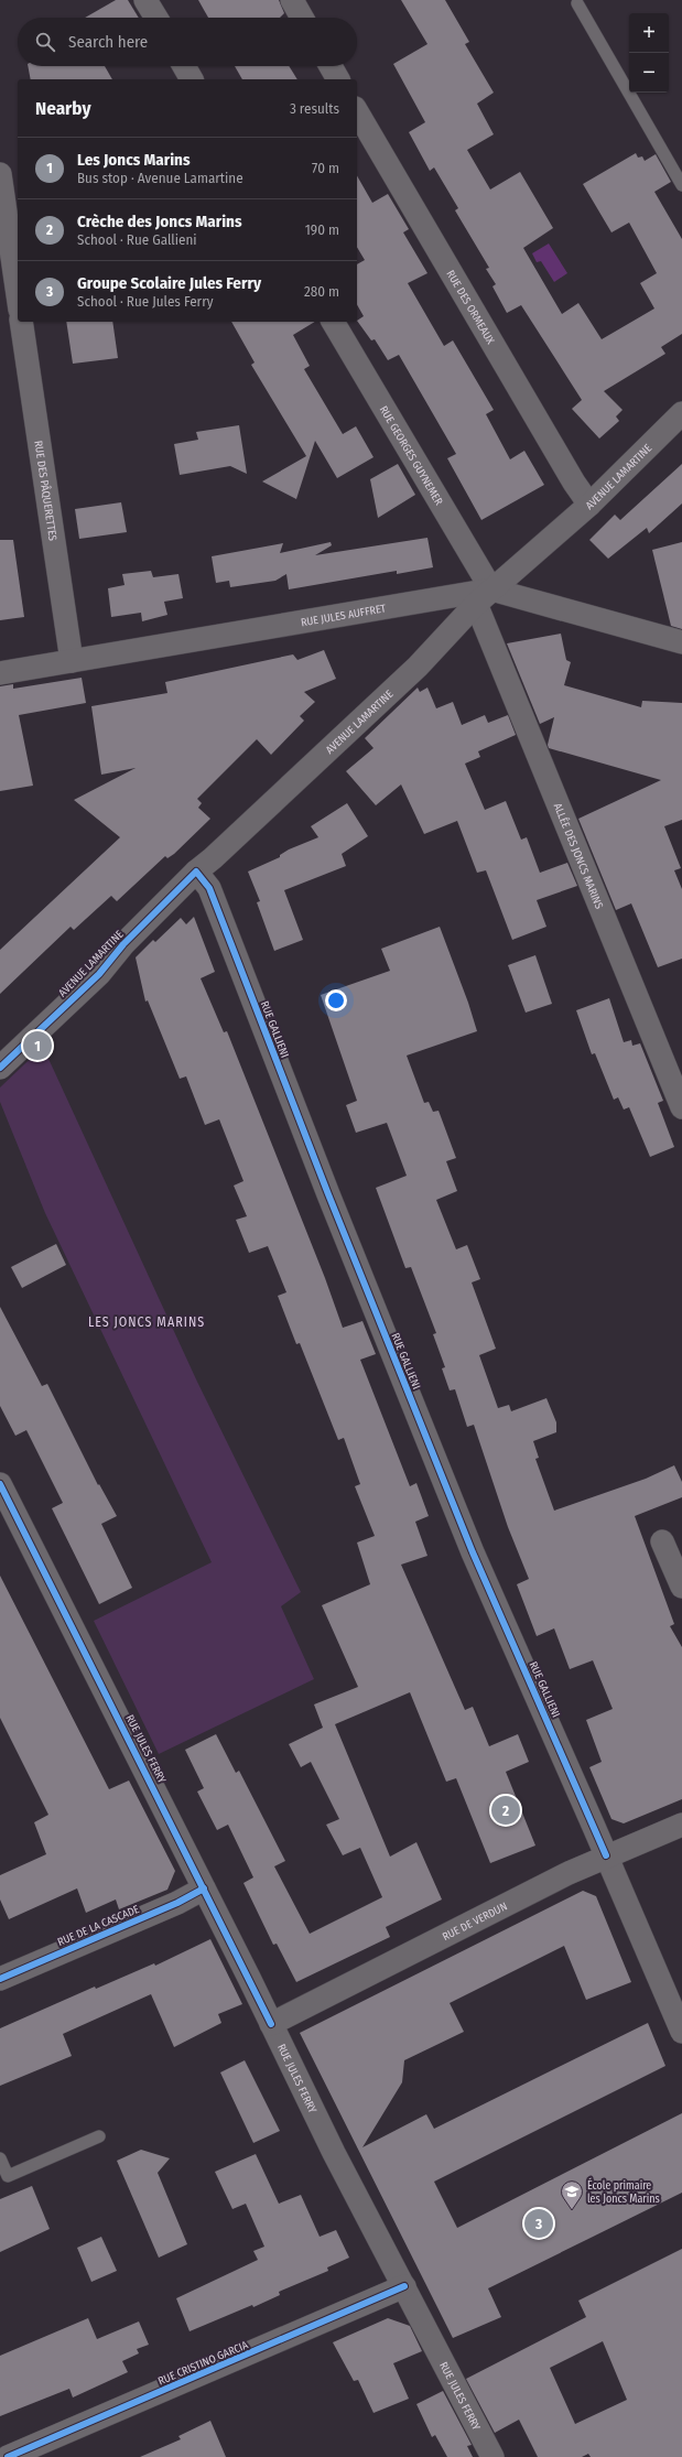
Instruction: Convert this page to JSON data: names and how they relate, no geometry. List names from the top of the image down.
{
  "streets": {
    "street": [
      "RUE DES ORMEAUX",
      "RUE GEORGES GUYNEMER",
      "AVENUE LAMARTINE",
      "RUE DES PÂQUERETTES",
      "RUE JULES AUFFRET",
      "ALLÉE DES JONCS MARINS",
      "RUE GALLIENI",
      "RUE JULES FERRY",
      "RUE DE VERDUN",
      "RUE DE LA CASCADE",
      "RUE CRISTINO GARCIA"
    ]
  },
  "crossings": [
    ["RUE DES ORMEAUX", "AVENUE LAMARTINE"],
    ["RUE GEORGES GUYNEMER", "AVENUE LAMARTINE"],
    ["RUE GEORGES GUYNEMER", "RUE JULES AUFFRET"],
    ["RUE GEORGES GUYNEMER", "ALLÉE DES JONCS MARINS"],
    ["AVENUE LAMARTINE", "RUE JULES AUFFRET"],
    ["AVENUE LAMARTINE", "ALLÉE DES JONCS MARINS"],
    ["AVENUE LAMARTINE", "RUE GALLIENI"],
    ["RUE DES PÂQUERETTES", "RUE JULES AUFFRET"],
    ["RUE JULES AUFFRET", "ALLÉE DES JONCS MARINS"],
    ["RUE GALLIENI", "RUE DE VERDUN"],
    ["RUE JULES FERRY", "RUE DE VERDUN"],
    ["RUE JULES FERRY", "RUE DE LA CASCADE"],
    ["RUE JULES FERRY", "RUE CRISTINO GARCIA"]
  ],
  "districts": ["LES JONCS MARINS"],
  "places": {
    "school or university": ["École primaire les Joncs Marins"]
  },
  "page": {
    "map_buttons": ["+", "−"],
    "search": "Search here",
    "heading": ["Nearby", "3 results"],
    "list": [
      {
        "mark": "1",
        "name": "Les Joncs Marins",
        "note": "Bus stop · Avenue Lamartine",
        "value": "70 m"
      },
      {
        "mark": "2",
        "name": "Crèche des Joncs Marins",
        "note": "School · Rue Gallieni",
        "value": "190 m"
      },
      {
        "mark": "3",
        "name": "Groupe Scolaire Jules Ferry",
        "note": "School · Rue Jules Ferry",
        "value": "280 m"
      }
    ],
    "pins": ["1", "2", "3"]
  }
}
